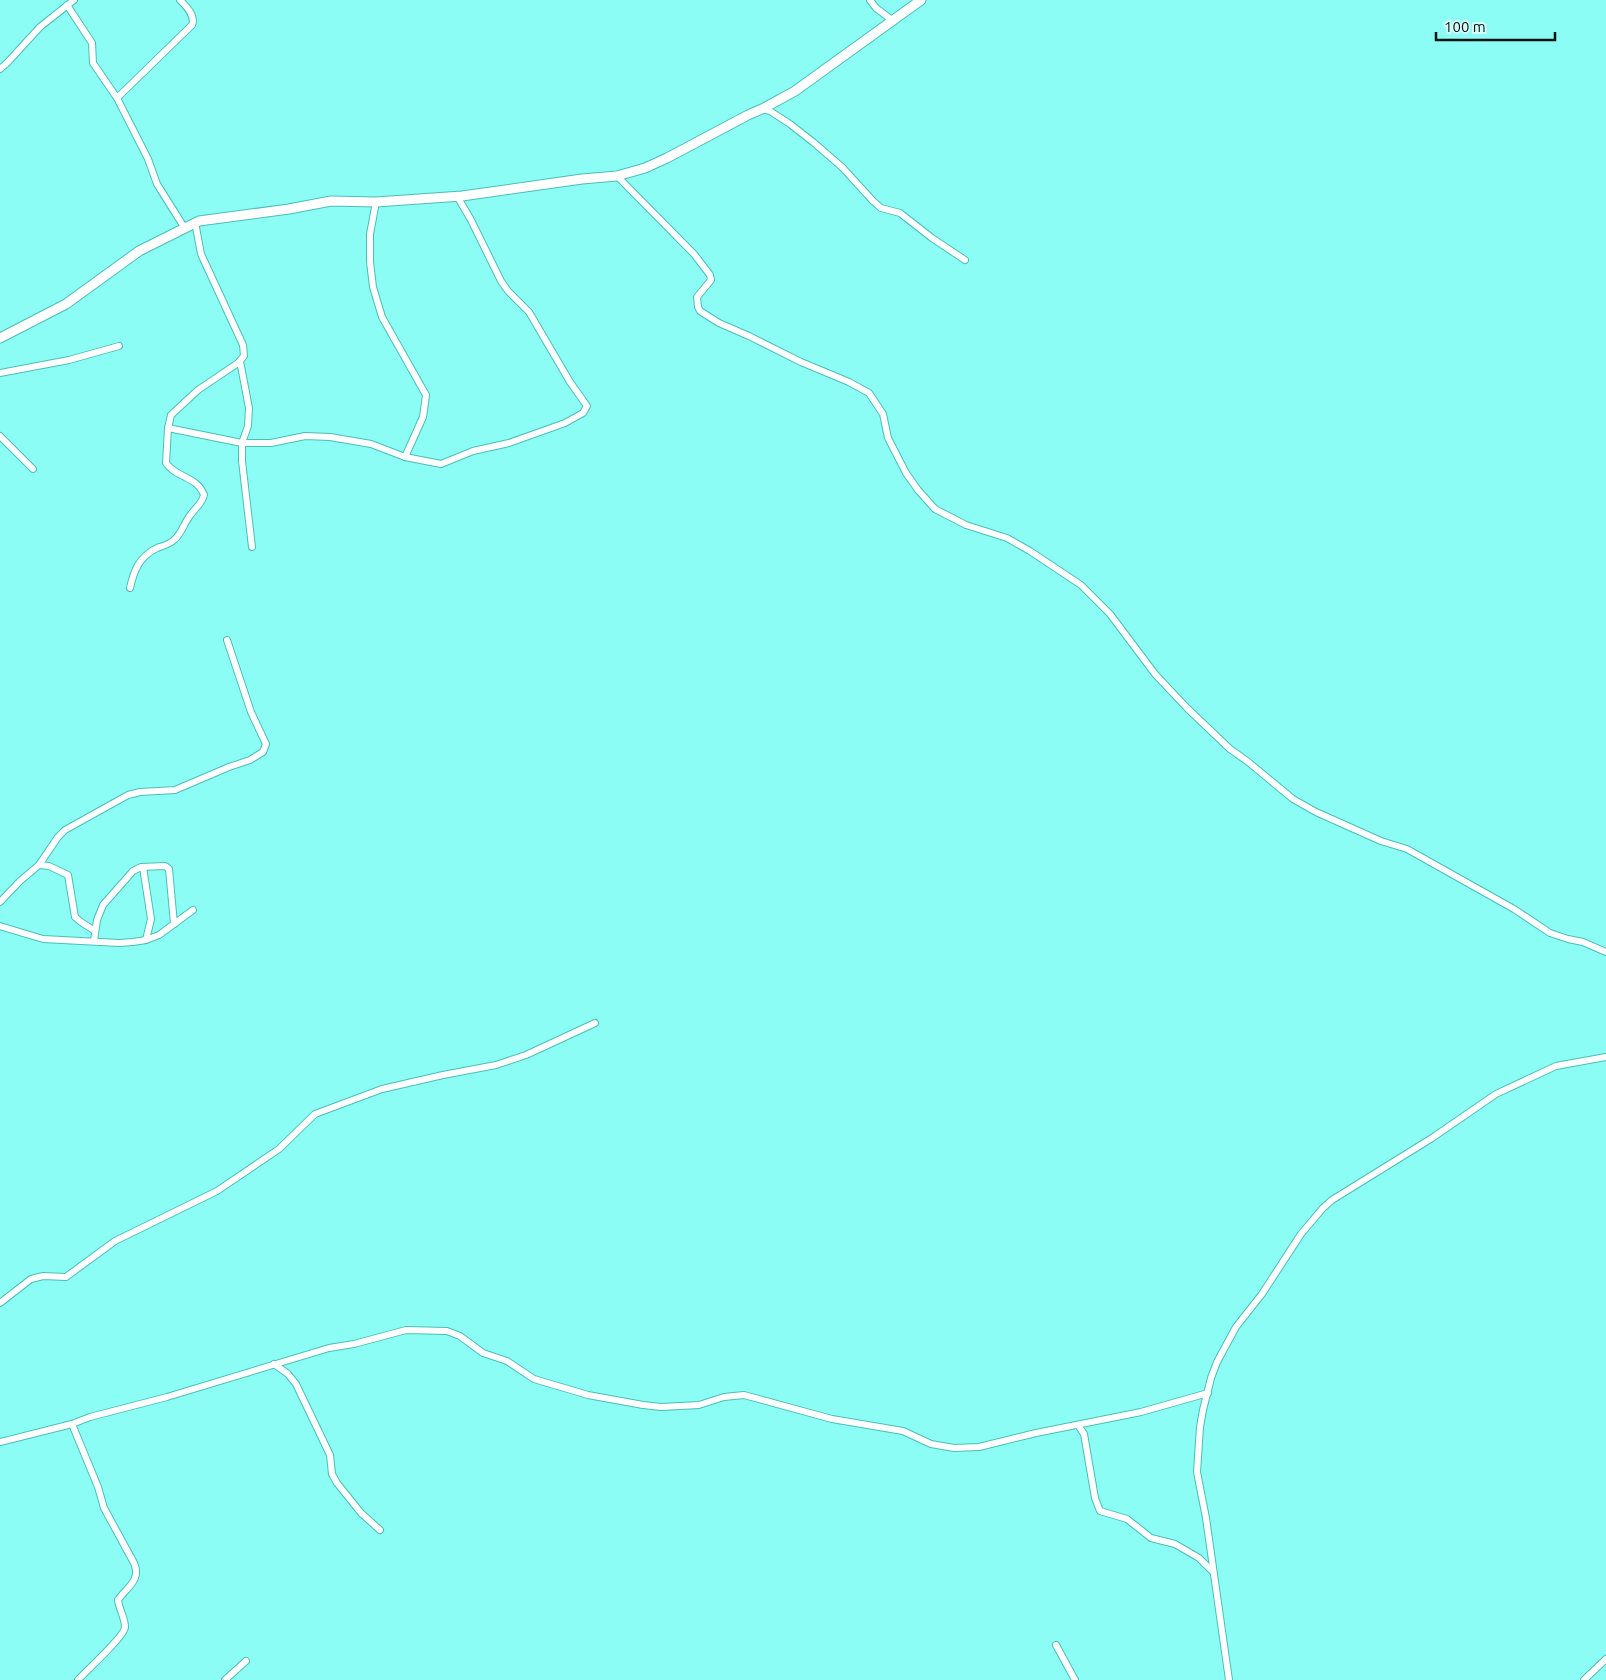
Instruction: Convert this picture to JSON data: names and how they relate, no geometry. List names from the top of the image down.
{
  "scale_bar": "100 m"
}
